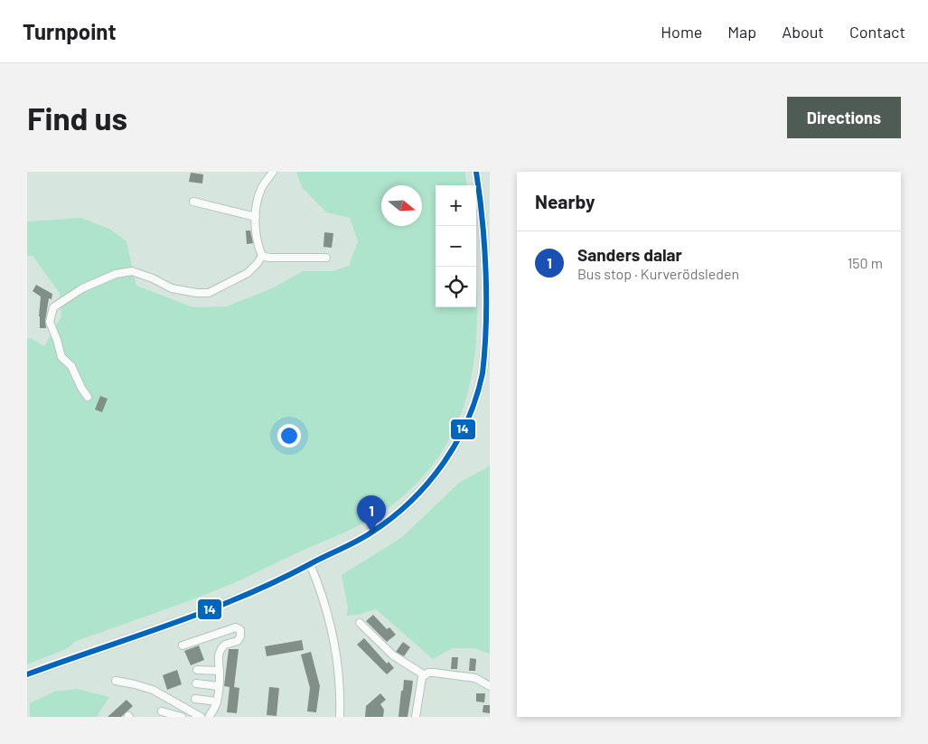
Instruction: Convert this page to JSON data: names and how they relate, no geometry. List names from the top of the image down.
{
  "lines": ["transit line 14"],
  "north": "right",
  "page": {
    "header": "Turnpoint",
    "nav": [
      "Home",
      "Map",
      "About",
      "Contact"
    ],
    "buttons": "Directions",
    "title": "Find us",
    "heading": "Nearby",
    "map_buttons": ["+", "−"],
    "list": [
      {
        "mark": "1",
        "name": "Sanders dalar",
        "note": "Bus stop · Kurverödsleden",
        "value": "150 m"
      }
    ],
    "pins": "1"
  }
}
